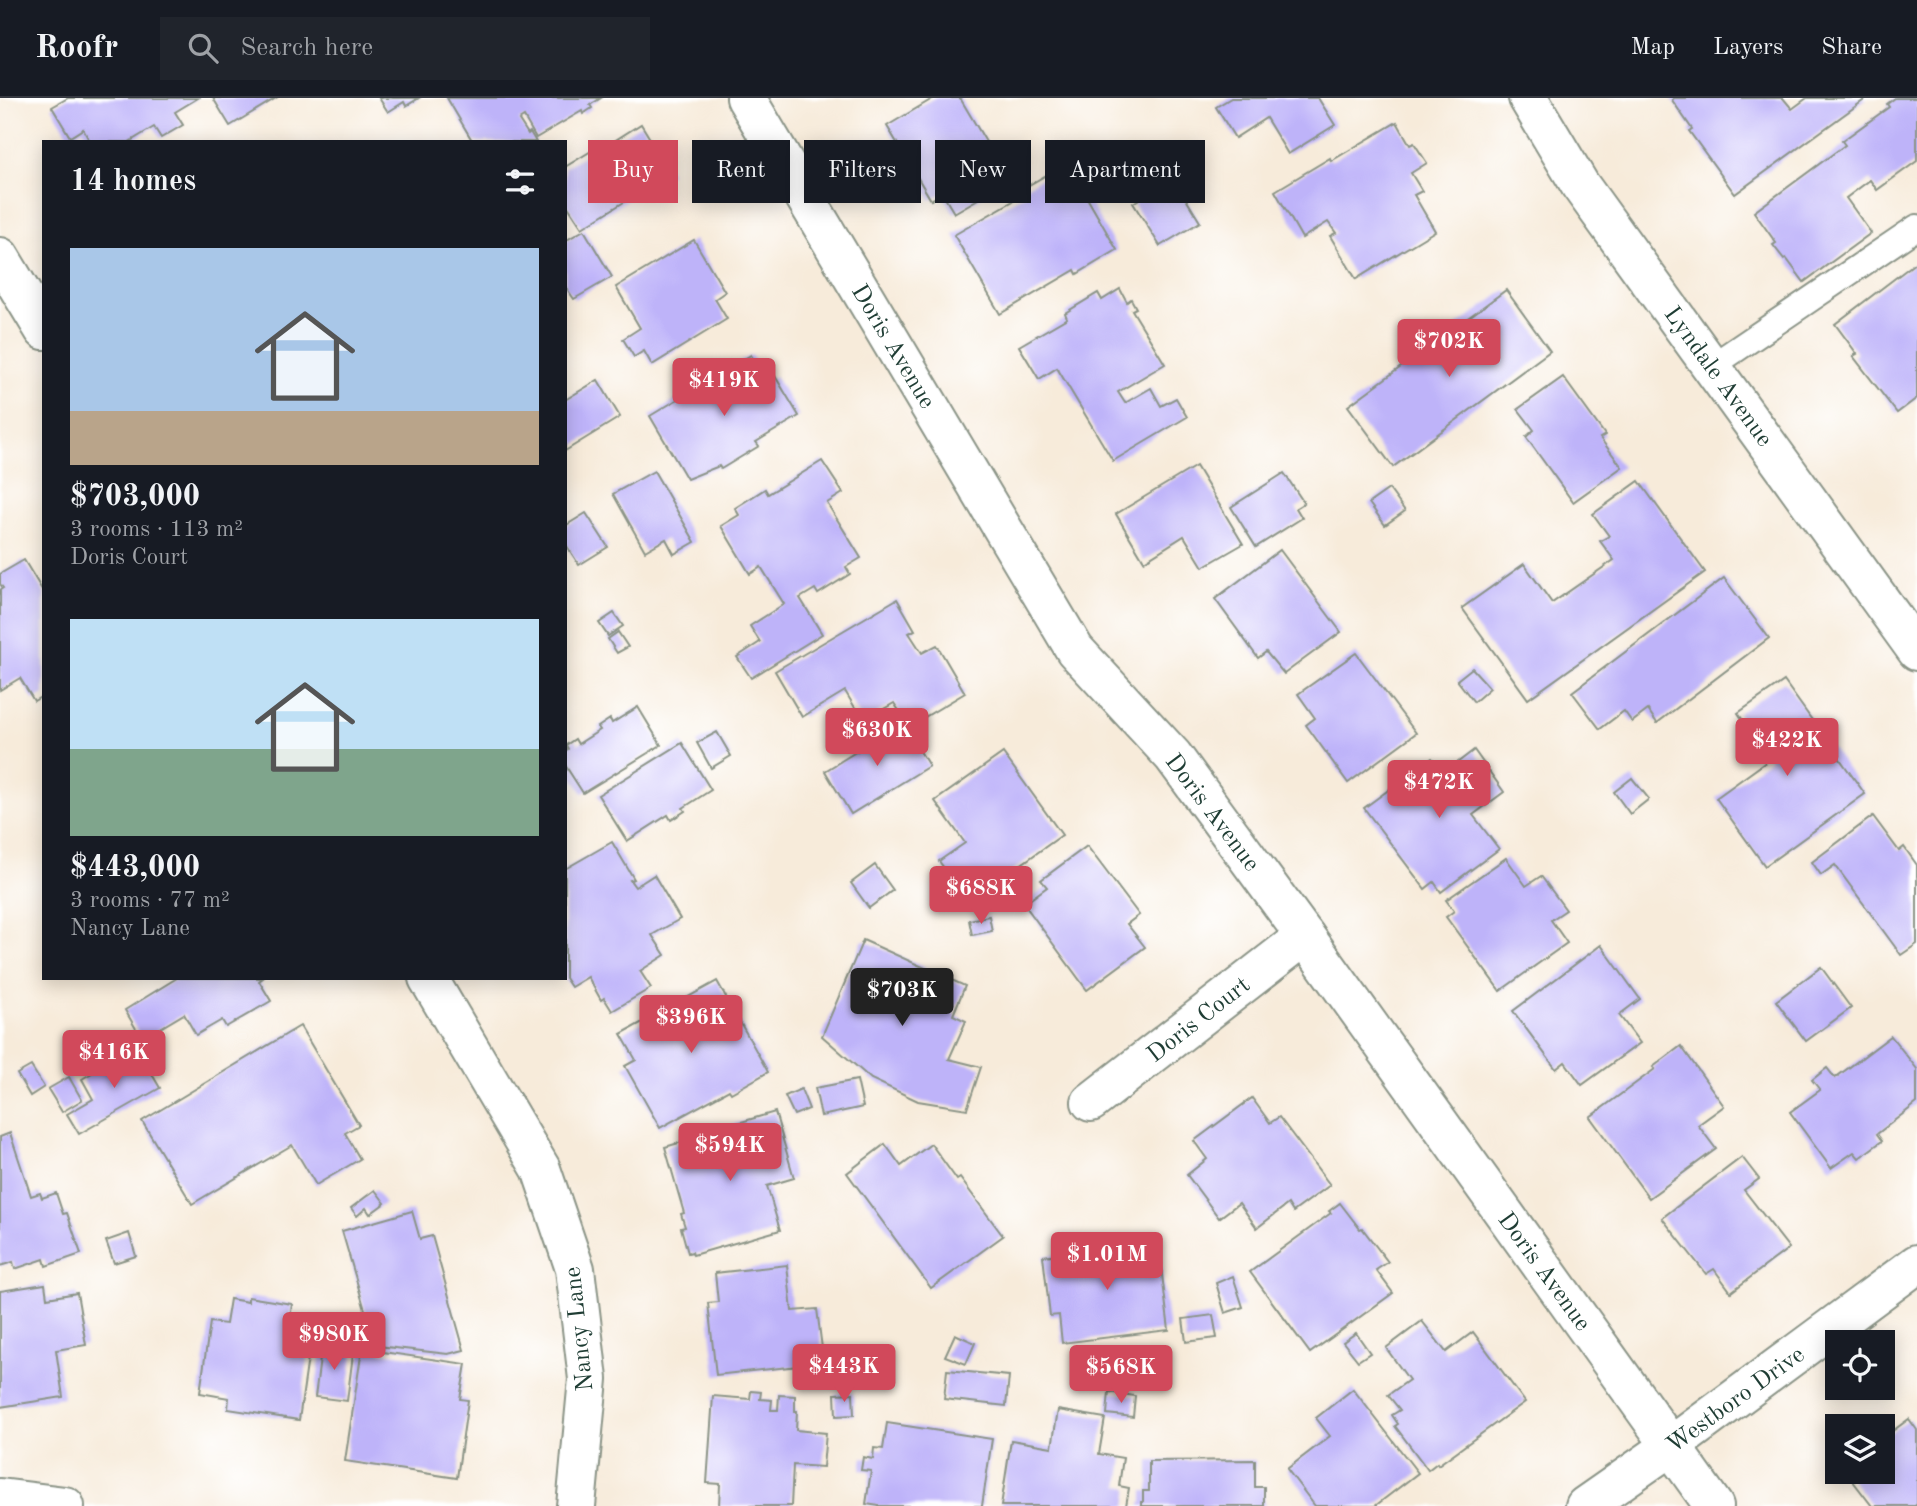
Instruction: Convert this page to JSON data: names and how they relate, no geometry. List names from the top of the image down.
{
  "streets": {
    "street": [
      "Doris Avenue",
      "Lyndale Avenue",
      "Doris Court",
      "Nancy Lane",
      "Westboro Drive"
    ]
  },
  "crossings": [
    ["Doris Avenue", "Doris Court"],
    ["Doris Avenue", "Westboro Drive"]
  ],
  "page": {
    "header": "Roofr",
    "search": "Search here",
    "nav": ["Map", "Layers", "Share"],
    "chip": [
      "Buy",
      "Rent",
      "Filters",
      "New",
      "Apartment"
    ],
    "heading": "14 homes",
    "list": [
      {
        "name": "$703,000",
        "note": "3 rooms · 113 m² · Doris Court"
      },
      {
        "name": "$443,000",
        "note": "3 rooms · 77 m² · Nancy Lane"
      }
    ],
    "price": [
      "$702K",
      "$419K",
      "$630K",
      "$422K",
      "$472K",
      "$688K",
      "$703K",
      "$396K",
      "$416K",
      "$594K",
      "$1.01M",
      "$980K",
      "$443K",
      "$568K"
    ]
  }
}
